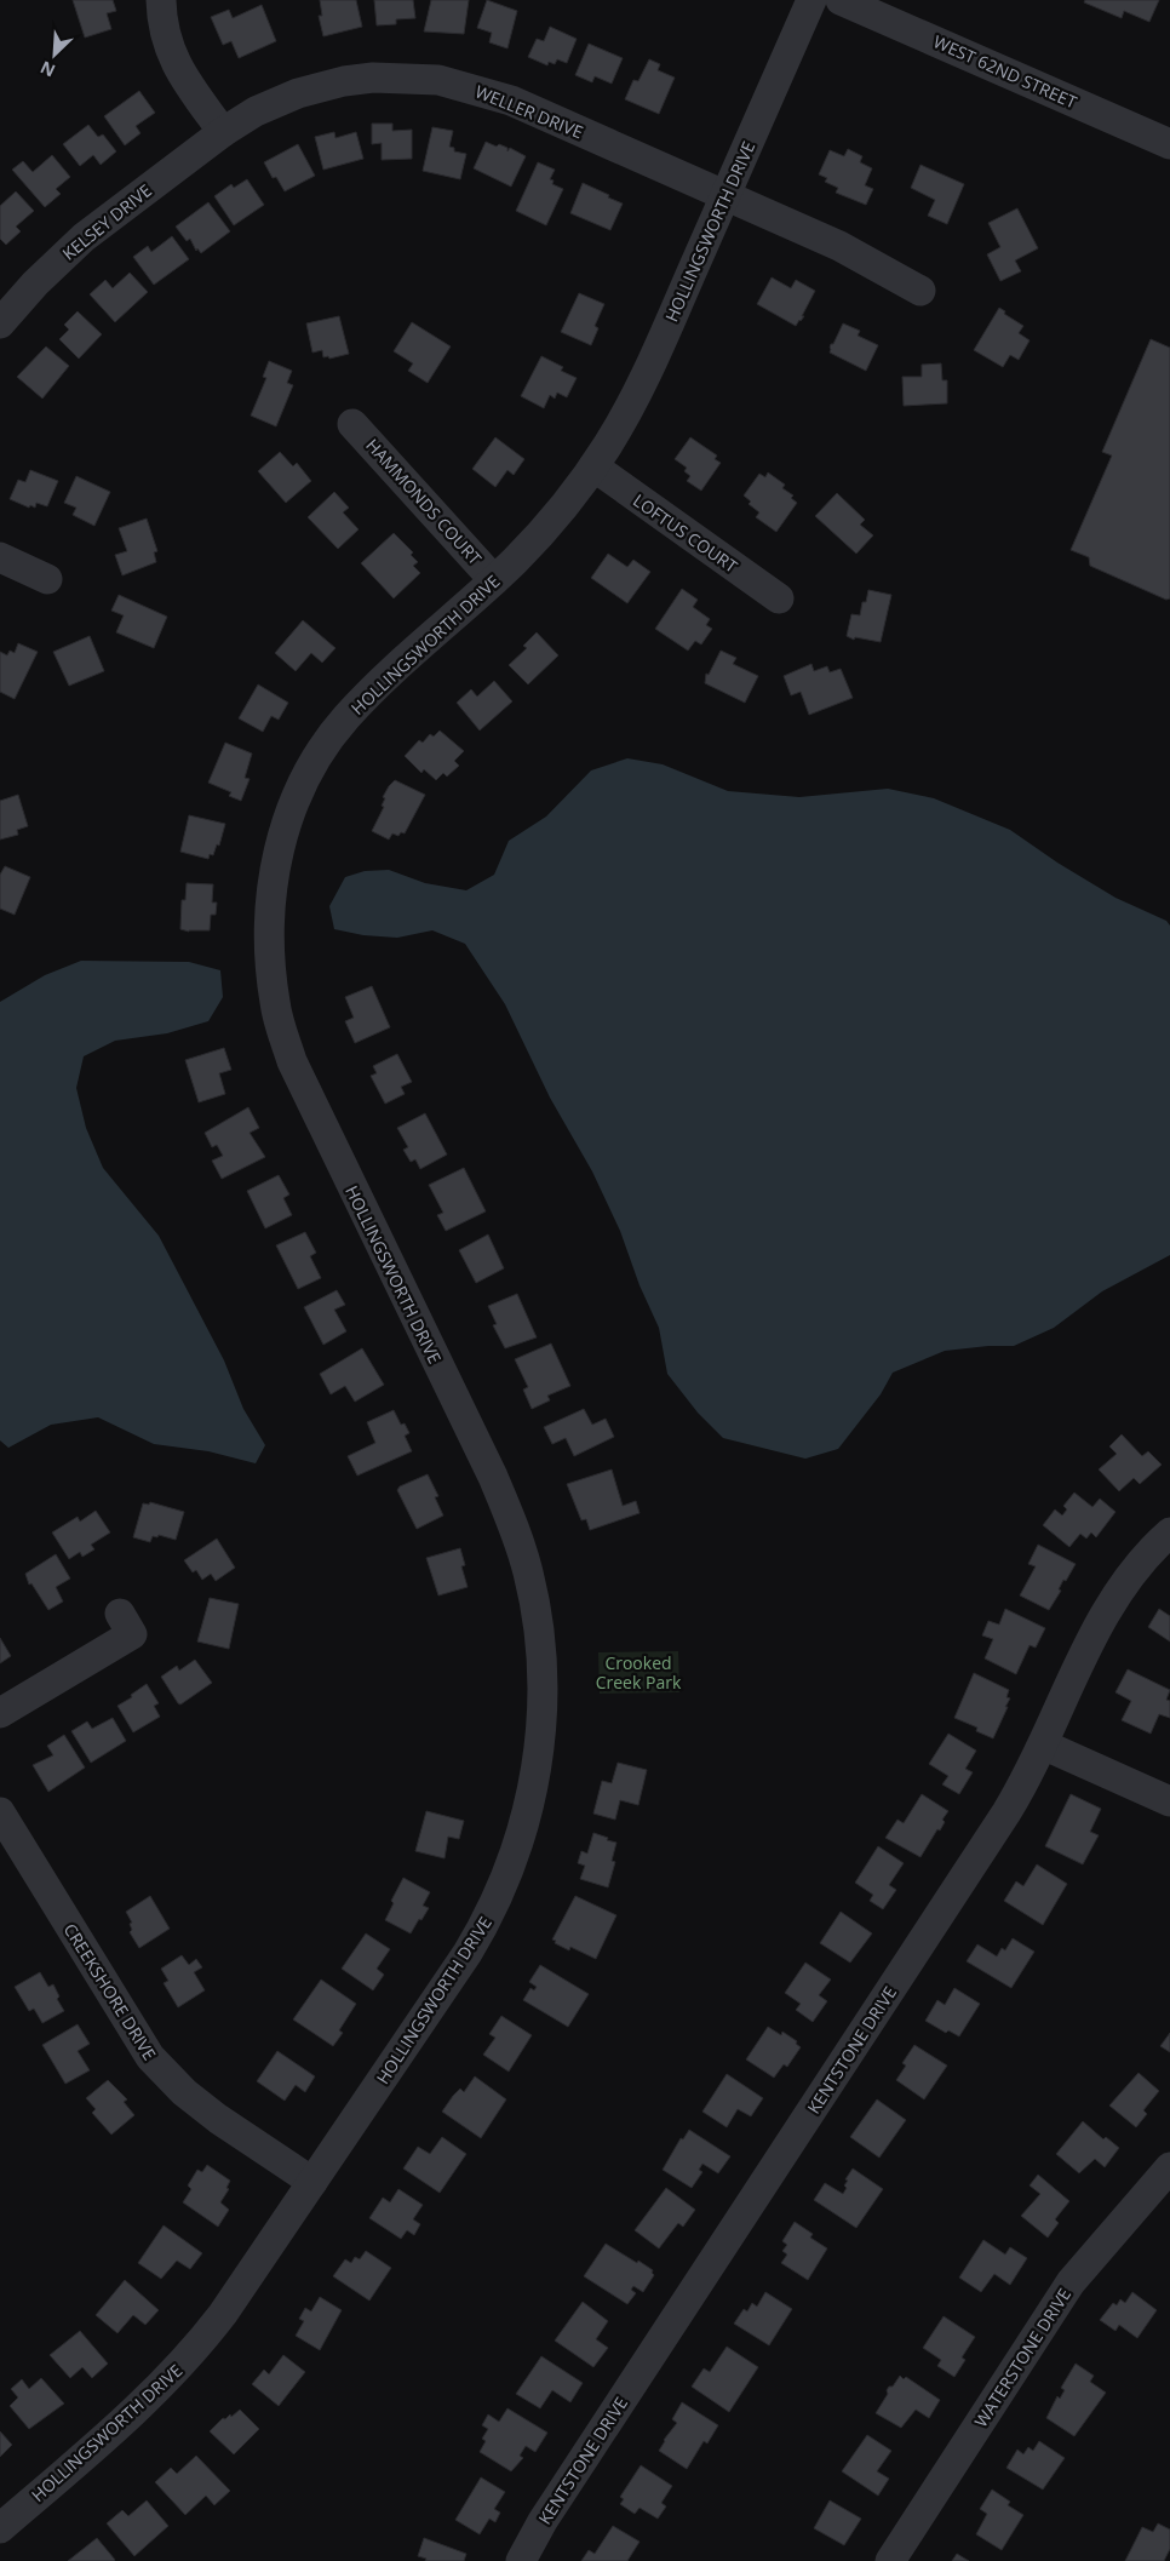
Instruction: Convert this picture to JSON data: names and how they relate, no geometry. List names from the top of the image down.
{
  "streets": {
    "street": [
      "WEST 62ND STREET",
      "WELLER DRIVE",
      "KELSEY DRIVE",
      "HOLLINGSWORTH DRIVE",
      "HAMMONDS COURT",
      "LOFTUS COURT",
      "CREEKSHORE DRIVE",
      "KENTSTONE DRIVE",
      "WATERSTONE DRIVE"
    ]
  },
  "crossings": [
    ["WELLER DRIVE", "KELSEY DRIVE"],
    ["WELLER DRIVE", "HOLLINGSWORTH DRIVE"],
    ["HOLLINGSWORTH DRIVE", "HAMMONDS COURT"],
    ["HOLLINGSWORTH DRIVE", "LOFTUS COURT"],
    ["HOLLINGSWORTH DRIVE", "CREEKSHORE DRIVE"]
  ],
  "parks": ["Crooked Creek Park"],
  "north": "bottom left"
}
